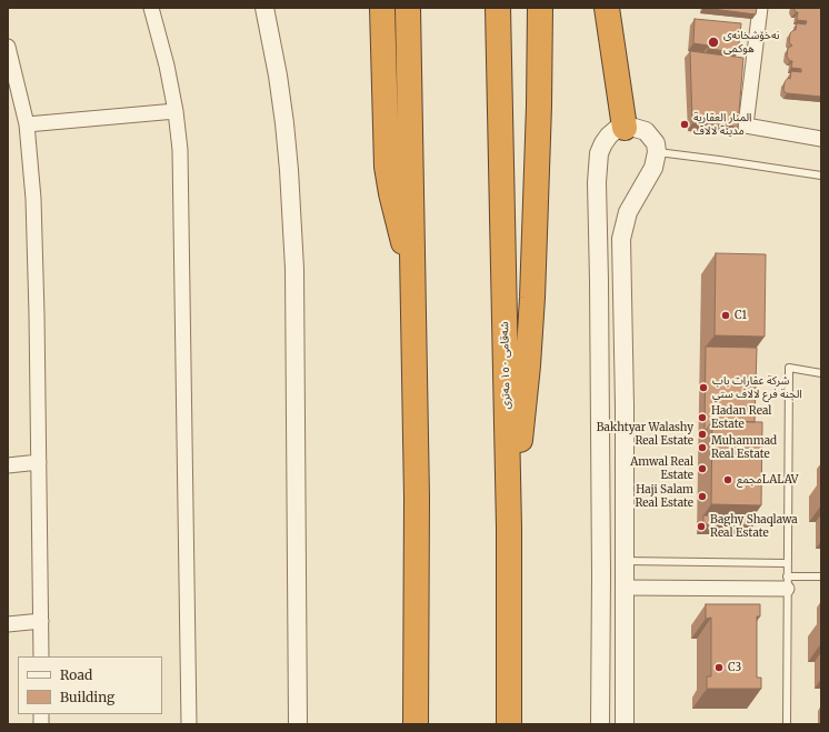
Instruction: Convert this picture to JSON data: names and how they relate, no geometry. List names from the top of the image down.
{
  "streets": {
    "highway": ["شەقامی ١٥٠ مەتری"]
  },
  "places": [
    "نه‌خۆشخانه‌ی هوكمی",
    "المنار العقارية مدينة لالاف",
    "C1",
    "شركة عقارات باب الجنة فرع لالاف ستي",
    "Hadan Real Estate",
    "Bakhtyar Walashy Real Estate",
    "Muhammad Real Estate",
    "Amwal Real Estate",
    "مجمعLALAV",
    "Haji Salam Real Estate",
    "Baghy Shaqlawa Real Estate",
    "C3"
  ],
  "legend": ["Road", "Building"]
}
